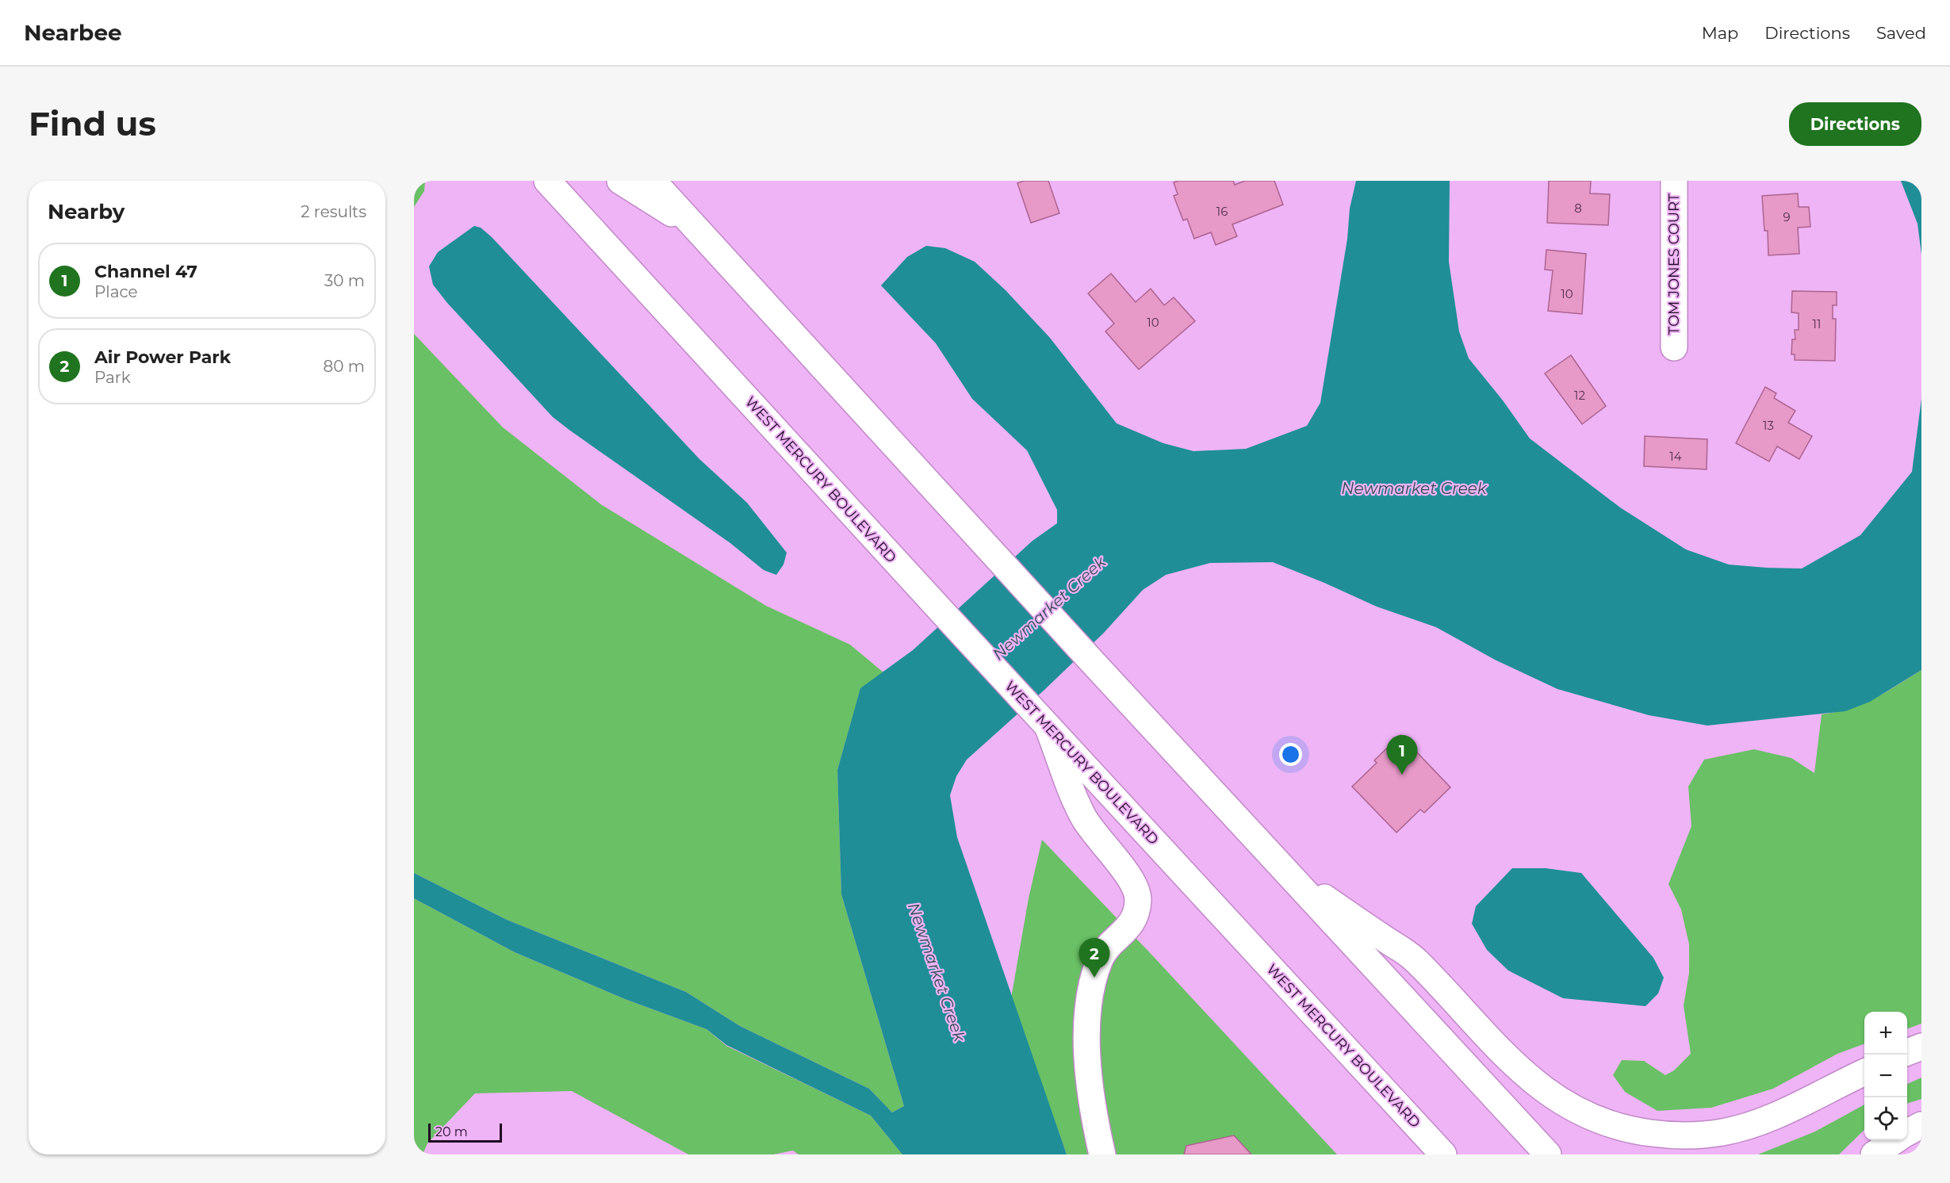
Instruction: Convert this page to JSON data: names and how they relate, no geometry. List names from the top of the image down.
{
  "streets": {
    "main road": ["TOM JONES COURT", "WEST MERCURY BOULEVARD"]
  },
  "water": ["Newmarket Creek"],
  "house_numbers": [
    "8",
    "16",
    "9",
    "10",
    "10",
    "11",
    "12",
    "13",
    "14"
  ],
  "scale_bar": "20 m",
  "page": {
    "header": "Nearbee",
    "nav": ["Map", "Directions", "Saved"],
    "buttons": "Directions",
    "title": "Find us",
    "heading": ["Nearby", "2 results"],
    "list": [
      {
        "mark": "1",
        "name": "Channel 47",
        "note": "Place",
        "value": "30 m"
      },
      {
        "mark": "2",
        "name": "Air Power Park",
        "note": "Park",
        "value": "80 m"
      }
    ],
    "pins": ["1", "2"],
    "map_buttons": ["+", "−"],
    "scale": "20 m"
  }
}
